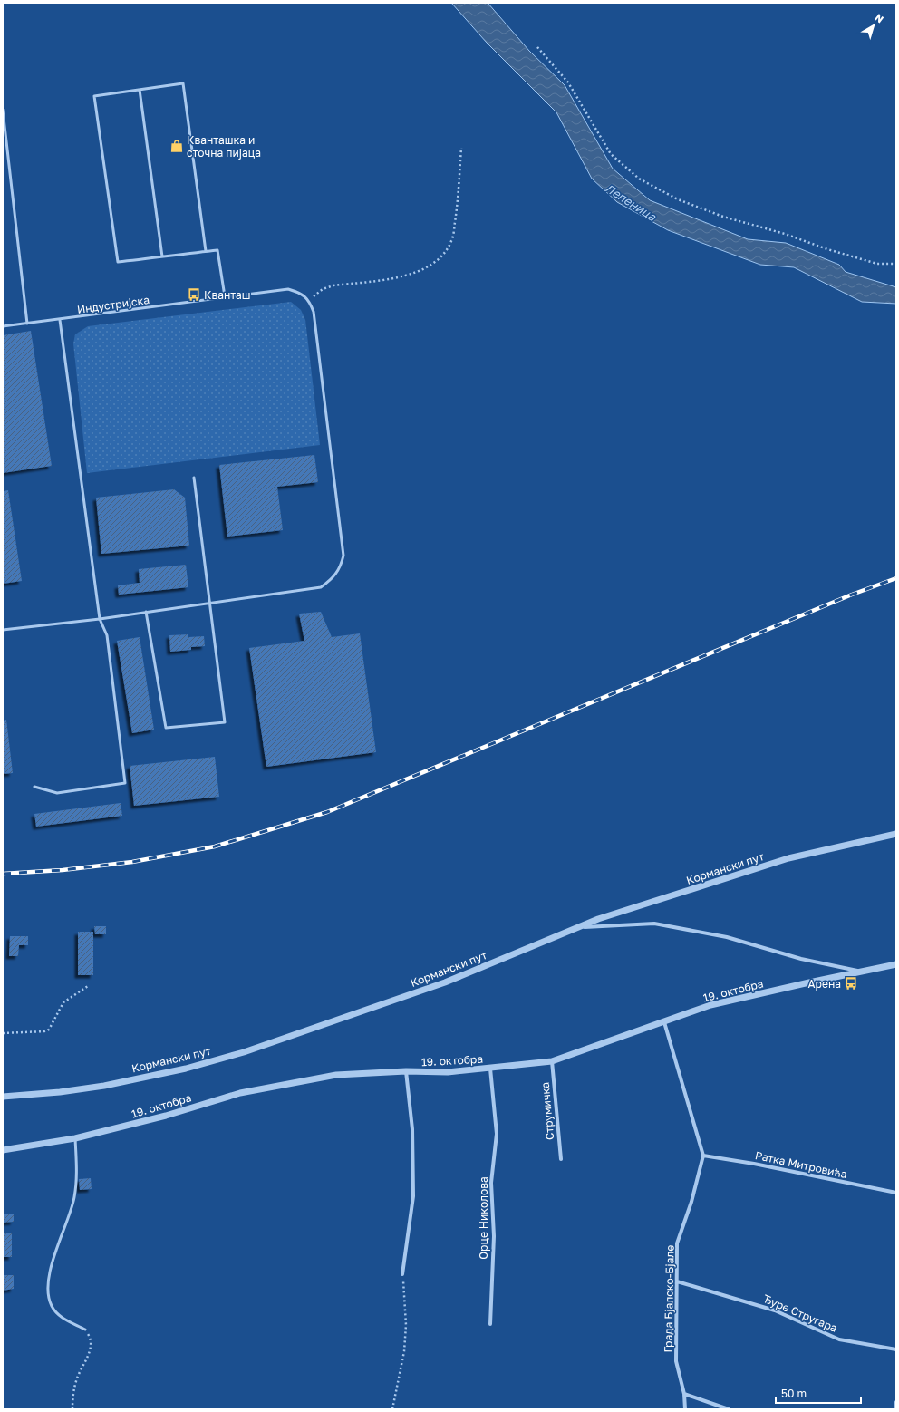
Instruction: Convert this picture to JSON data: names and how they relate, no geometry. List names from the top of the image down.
{
  "streets": {
    "street": [
      "Кормански пут",
      "19. октобра",
      "Струмичка",
      "Ратка Митровића",
      "Орце Николова",
      "Града Бјалско-Бјале",
      "Ђуре Стругара"
    ],
    "lane": ["Индустријска"]
  },
  "crossings": [
    ["19. октобра", "Струмичка"],
    ["19. октобра", "Орце Николова"],
    ["Ратка Митровића", "Града Бјалско-Бјале"],
    ["Града Бјалско-Бјале", "Ђуре Стругара"]
  ],
  "water": ["Лепеница"],
  "places": {
    "shop": ["Кванташка и сточна пијаца"],
    "bus stop": ["Кванташ", "Арена"]
  },
  "scale_bar": "50 m",
  "north": "top right"
}
